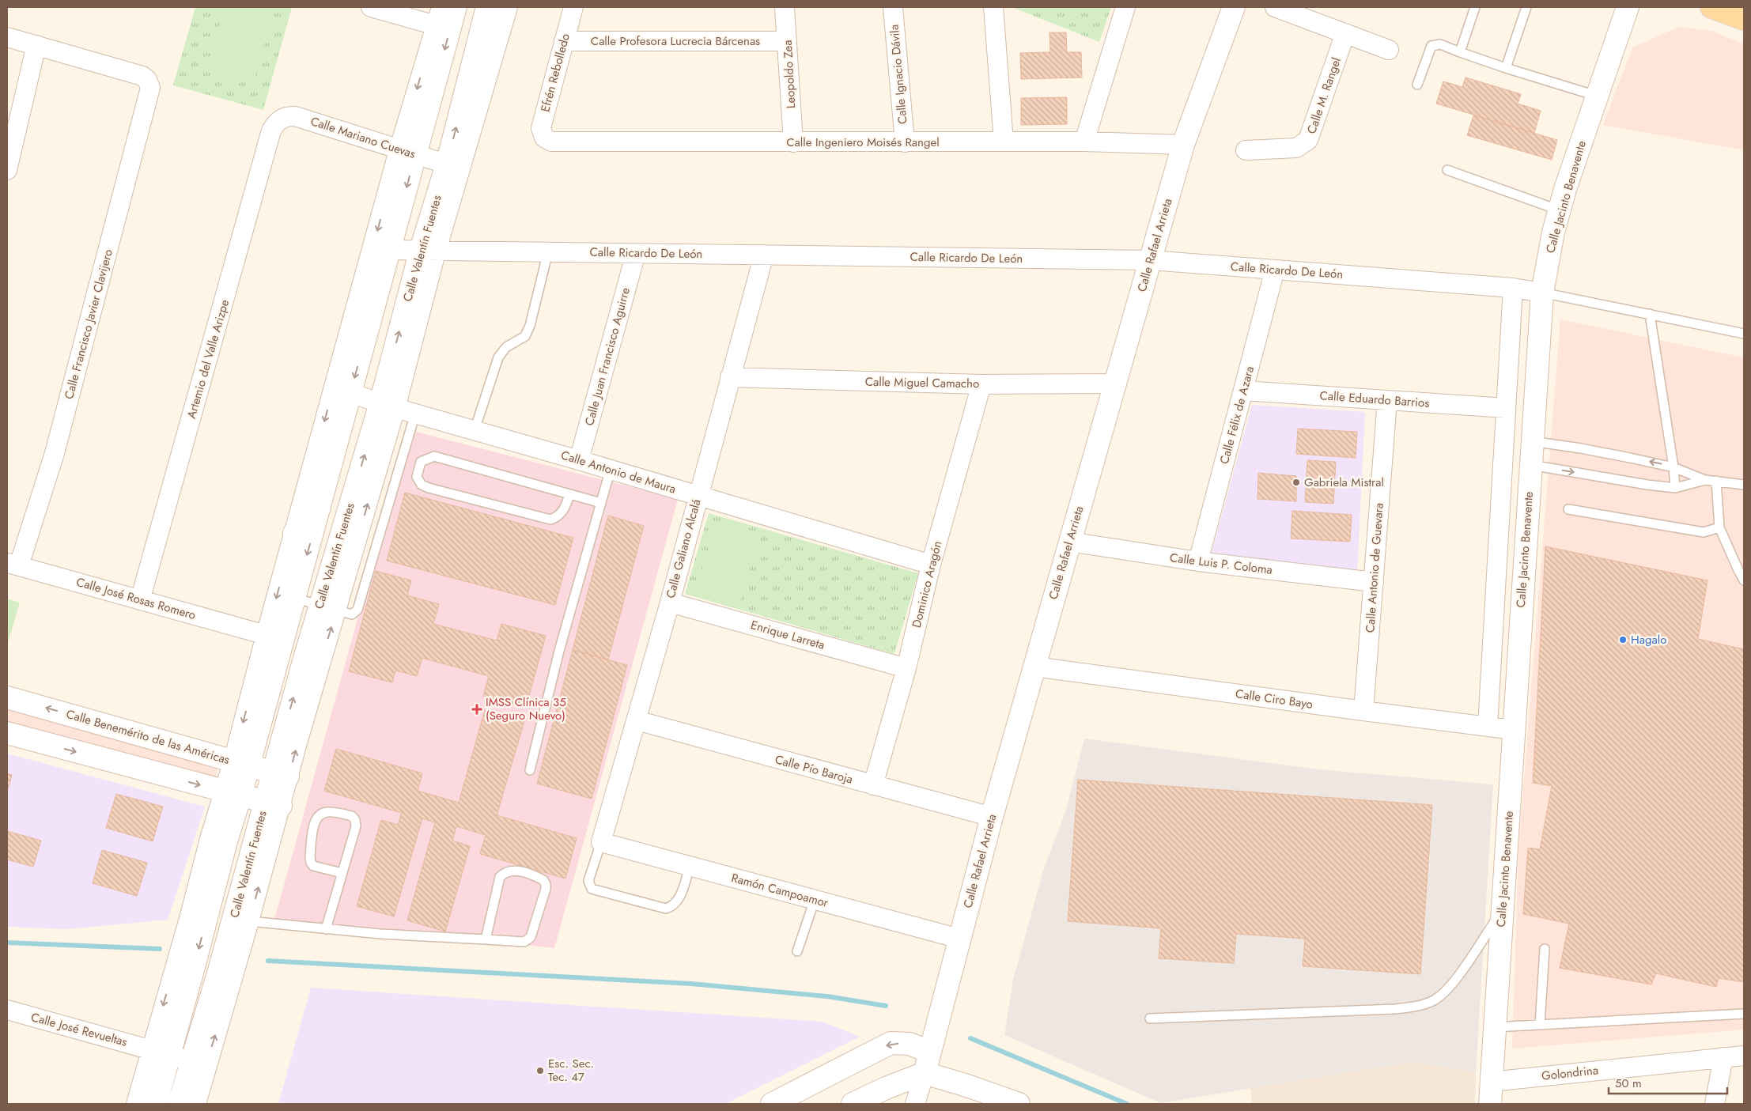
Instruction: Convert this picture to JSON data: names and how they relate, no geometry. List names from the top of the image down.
{
  "streets": {
    "street": [
      "Calle Profesora Lucrecia Bárcenas",
      "Efrén Rebolledo",
      "Leopoldo Zea",
      "Calle Ignacio Dávila",
      "Calle M. Rangel",
      "Calle Mariano Cuevas",
      "Calle Ingeniero Moisés Rangel",
      "Calle Jacinto Benavente",
      "Calle Rafael Arrieta",
      "Calle Valentín Fuentes",
      "Calle Ricardo De León",
      "Calle Francisco Javier Clavijero",
      "Calle Juan Francisco Aguirre",
      "Artemio del Valle Arizpe",
      "Calle Miguel Camacho",
      "Calle Eduardo Barrios",
      "Calle Félix de Azara",
      "Calle Antonio de Maura",
      "Calle Galiano Alcalá",
      "Calle Luis P. Coloma",
      "Calle Antonio de Guevara",
      "Dominico Aragón",
      "Calle José Rosas Romero",
      "Enrique Larreta",
      "Calle Ciro Bayo",
      "Calle Benemérito de las Américas",
      "Calle Pío Baroja",
      "Ramón Campoamor",
      "Calle José Revueltas",
      "Golondrina"
    ]
  },
  "crossings": [
    ["Calle Profesora Lucrecia Bárcenas", "Efrén Rebolledo"],
    ["Calle Profesora Lucrecia Bárcenas", "Leopoldo Zea"],
    ["Efrén Rebolledo", "Calle Ingeniero Moisés Rangel"],
    ["Leopoldo Zea", "Calle Ingeniero Moisés Rangel"],
    ["Calle Ignacio Dávila", "Calle Ingeniero Moisés Rangel"],
    ["Calle Mariano Cuevas", "Calle Valentín Fuentes"],
    ["Calle Mariano Cuevas", "Artemio del Valle Arizpe"],
    ["Calle Ingeniero Moisés Rangel", "Calle Rafael Arrieta"],
    ["Calle Jacinto Benavente", "Calle Ricardo De León"],
    ["Calle Jacinto Benavente", "Calle Ciro Bayo"],
    ["Calle Jacinto Benavente", "Golondrina"],
    ["Calle Rafael Arrieta", "Calle Ricardo De León"],
    ["Calle Rafael Arrieta", "Calle Miguel Camacho"],
    ["Calle Rafael Arrieta", "Calle Luis P. Coloma"],
    ["Calle Rafael Arrieta", "Calle Ciro Bayo"],
    ["Calle Rafael Arrieta", "Calle Pío Baroja"],
    ["Calle Rafael Arrieta", "Ramón Campoamor"],
    ["Calle Valentín Fuentes", "Calle Ricardo De León"],
    ["Calle Valentín Fuentes", "Calle Antonio de Maura"],
    ["Calle Valentín Fuentes", "Calle Benemérito de las Américas"],
    ["Calle Valentín Fuentes", "Calle José Revueltas"],
    ["Calle Ricardo De León", "Calle Juan Francisco Aguirre"],
    ["Calle Ricardo De León", "Calle Félix de Azara"],
    ["Calle Ricardo De León", "Calle Galiano Alcalá"],
    ["Calle Francisco Javier Clavijero", "Calle José Rosas Romero"],
    ["Calle Juan Francisco Aguirre", "Calle Antonio de Maura"],
    ["Artemio del Valle Arizpe", "Calle José Rosas Romero"],
    ["Calle Miguel Camacho", "Calle Galiano Alcalá"],
    ["Calle Miguel Camacho", "Dominico Aragón"],
    ["Calle Eduardo Barrios", "Calle Félix de Azara"],
    ["Calle Eduardo Barrios", "Calle Antonio de Guevara"],
    ["Calle Félix de Azara", "Calle Luis P. Coloma"],
    ["Calle Antonio de Maura", "Calle Galiano Alcalá"],
    ["Calle Antonio de Maura", "Dominico Aragón"],
    ["Calle Galiano Alcalá", "Enrique Larreta"],
    ["Calle Galiano Alcalá", "Calle Pío Baroja"],
    ["Calle Galiano Alcalá", "Ramón Campoamor"],
    ["Calle Luis P. Coloma", "Calle Antonio de Guevara"],
    ["Calle Antonio de Guevara", "Calle Ciro Bayo"],
    ["Dominico Aragón", "Enrique Larreta"],
    ["Dominico Aragón", "Calle Pío Baroja"]
  ],
  "places": {
    "other": ["Gabriela Mistral", "Hagalo", "Esc. Sec. Tec. 47"],
    "health": ["IMSS Clínica 35 (Seguro Nuevo)"]
  },
  "scale_bar": "50 m"
}
